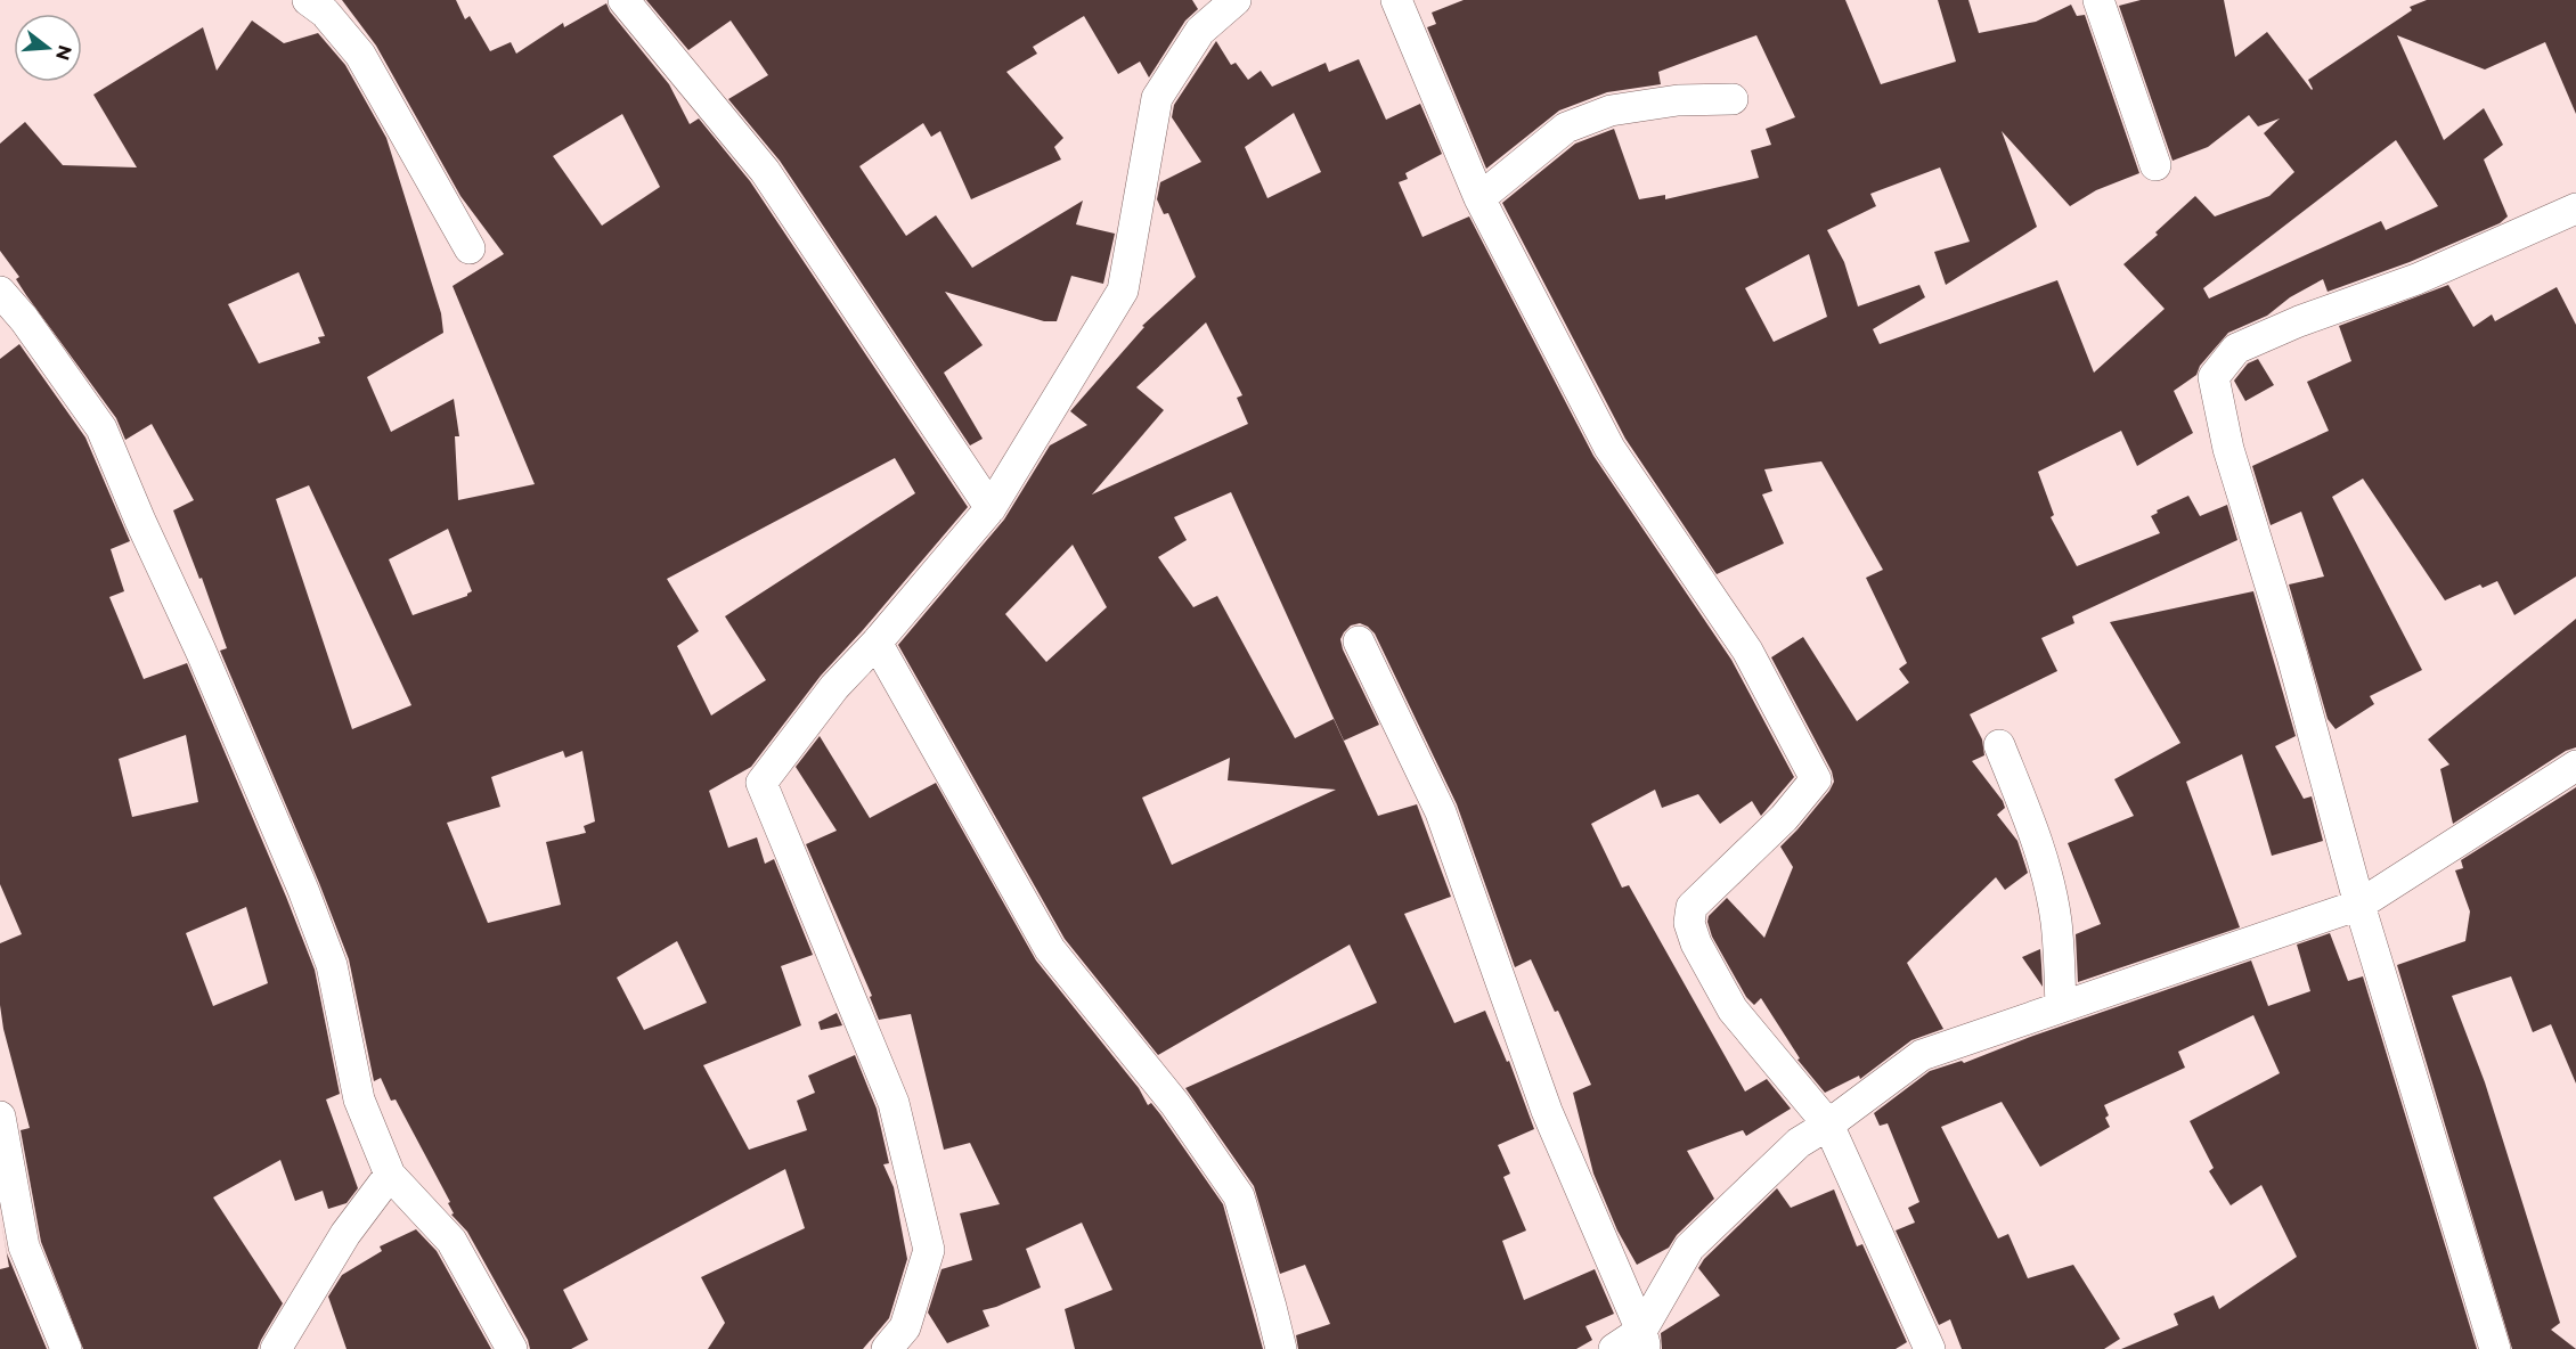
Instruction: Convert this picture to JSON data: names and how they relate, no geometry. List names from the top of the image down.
{
  "north": "right"
}
